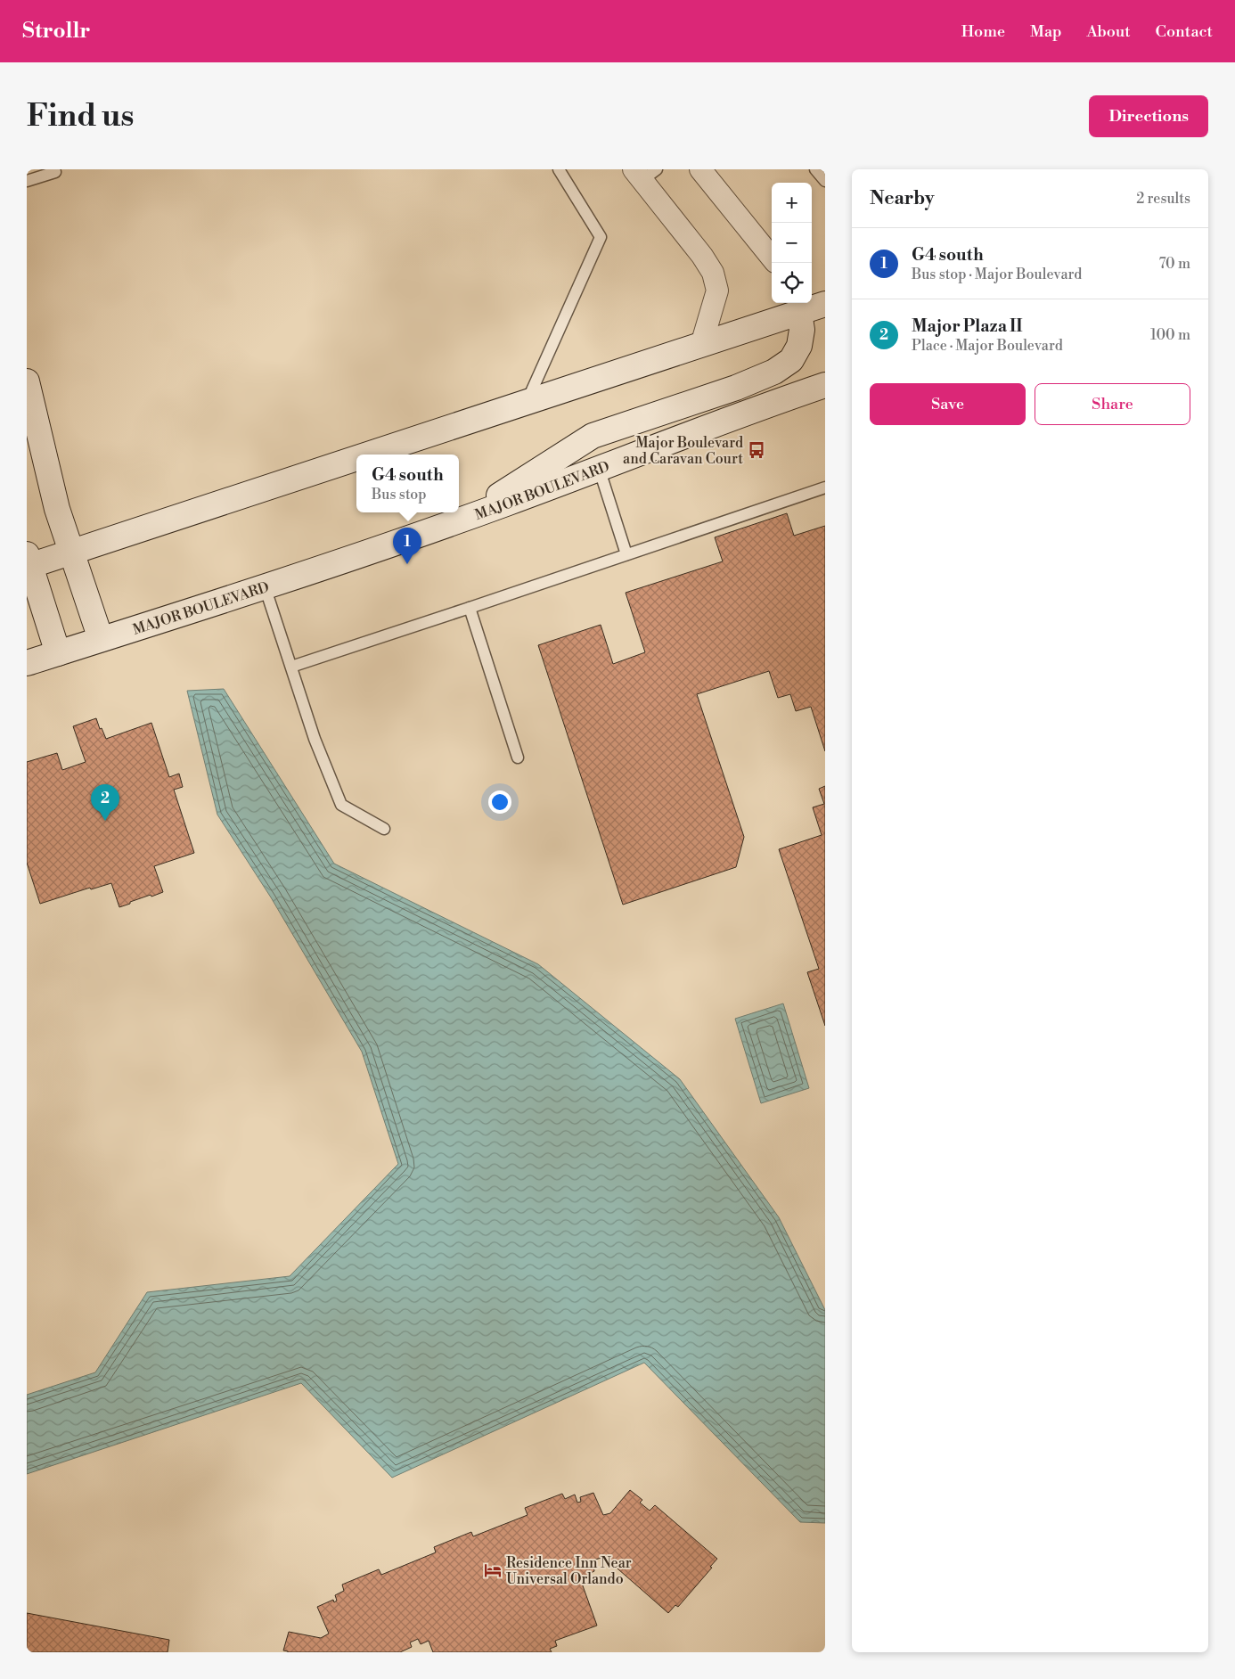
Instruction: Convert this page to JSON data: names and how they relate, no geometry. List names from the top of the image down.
{
  "streets": {
    "street": ["MAJOR BOULEVARD"]
  },
  "places": {
    "bus stop": ["Major Boulevard and Caravan Court"],
    "hotel": ["Residence Inn Near Universal Orlando"]
  },
  "page": {
    "header": "Strollr",
    "nav": [
      "Home",
      "Map",
      "About",
      "Contact"
    ],
    "buttons": [
      "Directions",
      ["Save", "Share"]
    ],
    "title": "Find us",
    "heading": ["Nearby", "2 results"],
    "map_buttons": ["+", "−"],
    "list": [
      {
        "mark": "1",
        "name": "G4 south",
        "note": "Bus stop · Major Boulevard",
        "value": "70 m"
      },
      {
        "mark": "2",
        "name": "Major Plaza II",
        "note": "Place · Major Boulevard",
        "value": "100 m"
      }
    ],
    "popup": ["G4 south", "Bus stop"],
    "pins": ["1", "2"]
  }
}
